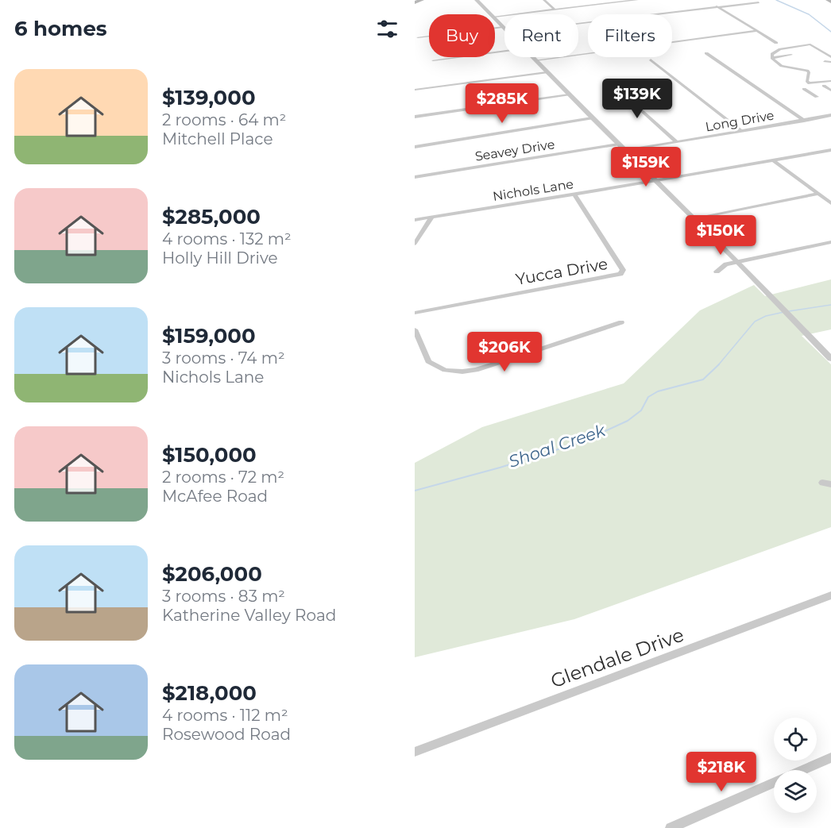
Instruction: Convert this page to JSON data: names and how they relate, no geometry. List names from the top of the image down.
{
  "streets": {
    "street": [
      "Long Drive",
      "Seavey Drive",
      "Nichols Lane",
      "Yucca Drive",
      "Glendale Drive"
    ]
  },
  "crossings": [
    ["Nichols Lane", "Yucca Drive"]
  ],
  "water": ["Shoal Creek"],
  "page": {
    "heading": "6 homes",
    "chip": ["Buy", "Rent", "Filters"],
    "list": [
      {
        "name": "$139,000",
        "note": "2 rooms · 64 m² · Mitchell Place"
      },
      {
        "name": "$285,000",
        "note": "4 rooms · 132 m² · Holly Hill Drive"
      },
      {
        "name": "$159,000",
        "note": "3 rooms · 74 m² · Nichols Lane"
      },
      {
        "name": "$150,000",
        "note": "2 rooms · 72 m² · McAfee Road"
      },
      {
        "name": "$206,000",
        "note": "3 rooms · 83 m² · Katherine Valley Road"
      },
      {
        "name": "$218,000",
        "note": "4 rooms · 112 m² · Rosewood Road"
      }
    ],
    "price": [
      "$139K",
      "$285K",
      "$159K",
      "$150K",
      "$206K",
      "$218K"
    ]
  }
}
